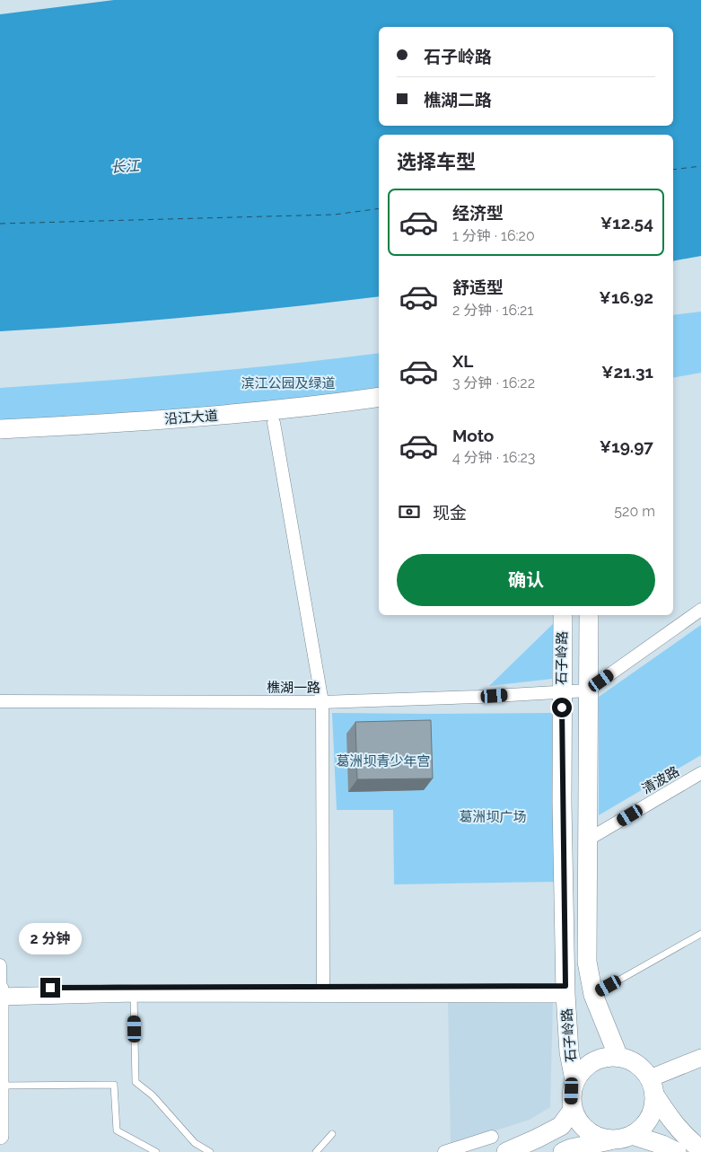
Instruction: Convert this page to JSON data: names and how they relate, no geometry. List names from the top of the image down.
{
  "streets": {
    "main road": ["沿江大道", "石子岭路"],
    "street": ["樵湖一路", "清波路"]
  },
  "crossings": [
    ["石子岭路", "樵湖一路"],
    ["石子岭路", "清波路"]
  ],
  "water": ["长江"],
  "parks": ["滨江公园及绿道", "葛洲坝青少年宫", "葛洲坝广场"],
  "page": {
    "banner": ["石子岭路", "樵湖二路"],
    "heading": "选择车型",
    "list": [
      {
        "name": "经济型",
        "note": "1 分钟 · 16:20",
        "value": "¥12.54"
      },
      {
        "name": "舒适型",
        "note": "2 分钟 · 16:21",
        "value": "¥16.92"
      },
      {
        "name": "XL",
        "note": "3 分钟 · 16:22",
        "value": "¥21.31"
      },
      {
        "name": "Moto",
        "note": "4 分钟 · 16:23",
        "value": "¥19.97"
      }
    ],
    "pay": ["现金", "520 m"],
    "buttons": "确认",
    "bubble": "2 分钟"
  }
}
